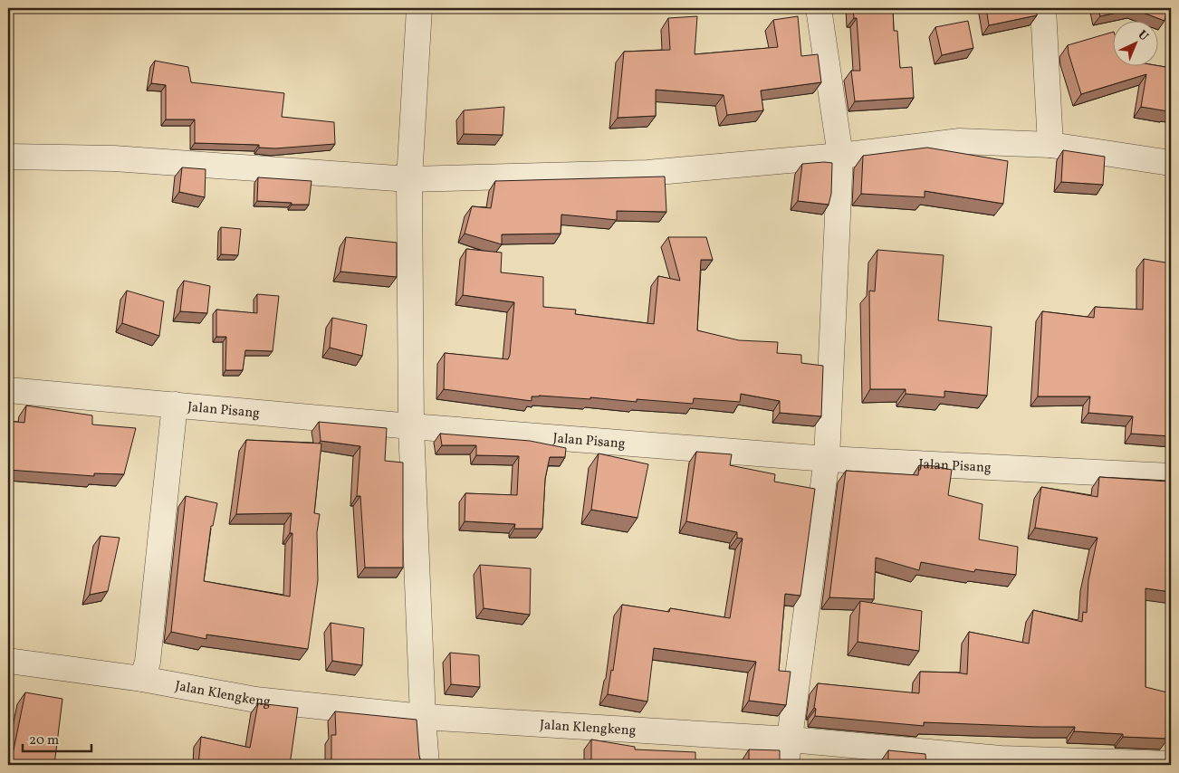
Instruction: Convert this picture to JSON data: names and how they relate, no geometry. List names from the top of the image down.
{
  "streets": {
    "street": ["Jalan Pisang", "Jalan Klengkeng"]
  },
  "scale_bar": "20 m",
  "north": "top right"
}
